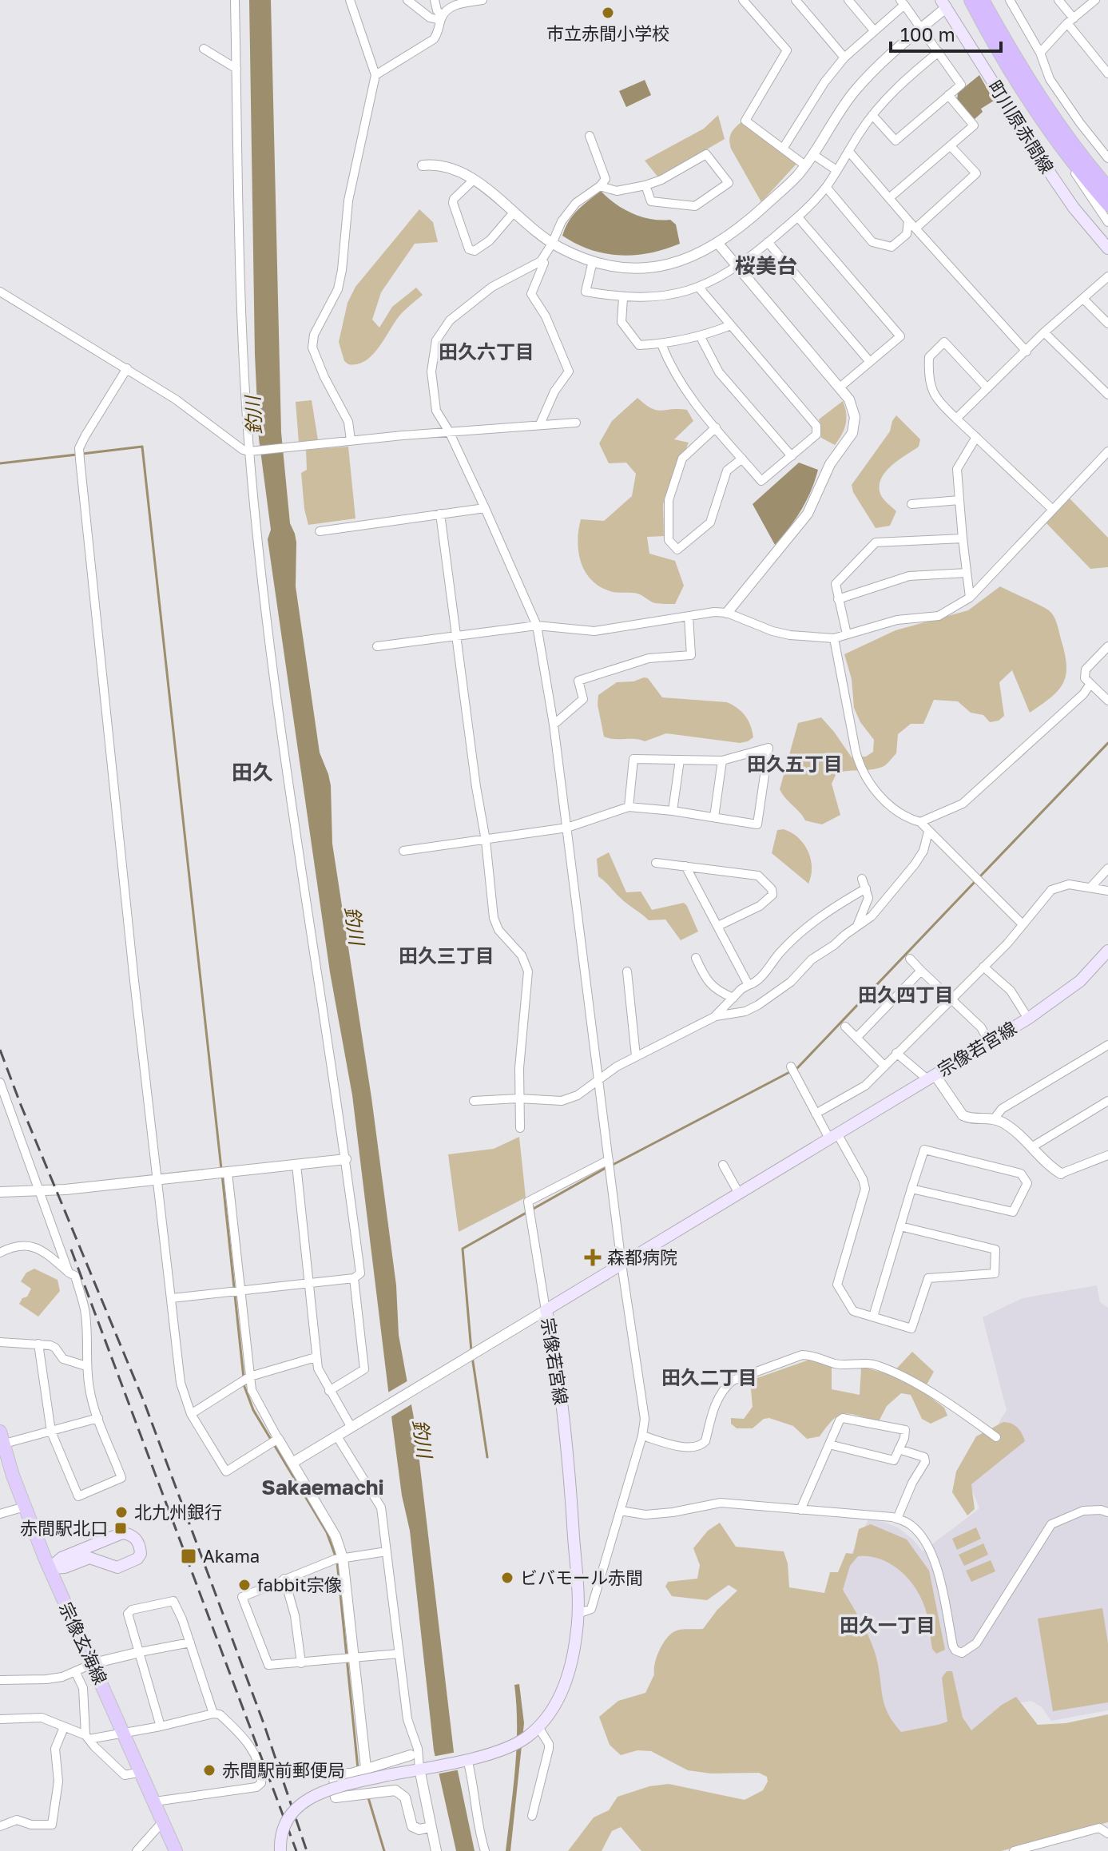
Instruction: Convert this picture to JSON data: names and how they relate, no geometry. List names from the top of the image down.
{
  "streets": {
    "main road": ["町川原赤間線", "宗像若宮線", "宗像玄海線"]
  },
  "districts": [
    "桜美台",
    "田久六丁目",
    "田久五丁目",
    "田久",
    "田久三丁目",
    "田久四丁目",
    "田久二丁目",
    "Sakaemachi",
    "田久一丁目"
  ],
  "water": ["釣川"],
  "places": {
    "other": [
      "市立赤間小学校",
      "北九州銀行",
      "ビバモール赤間",
      "fabbit宗像",
      "赤間駅前郵便局"
    ],
    "health": ["森都病院"],
    "transit": ["赤間駅北口", "Akama"]
  },
  "scale_bar": "100 m"
}
